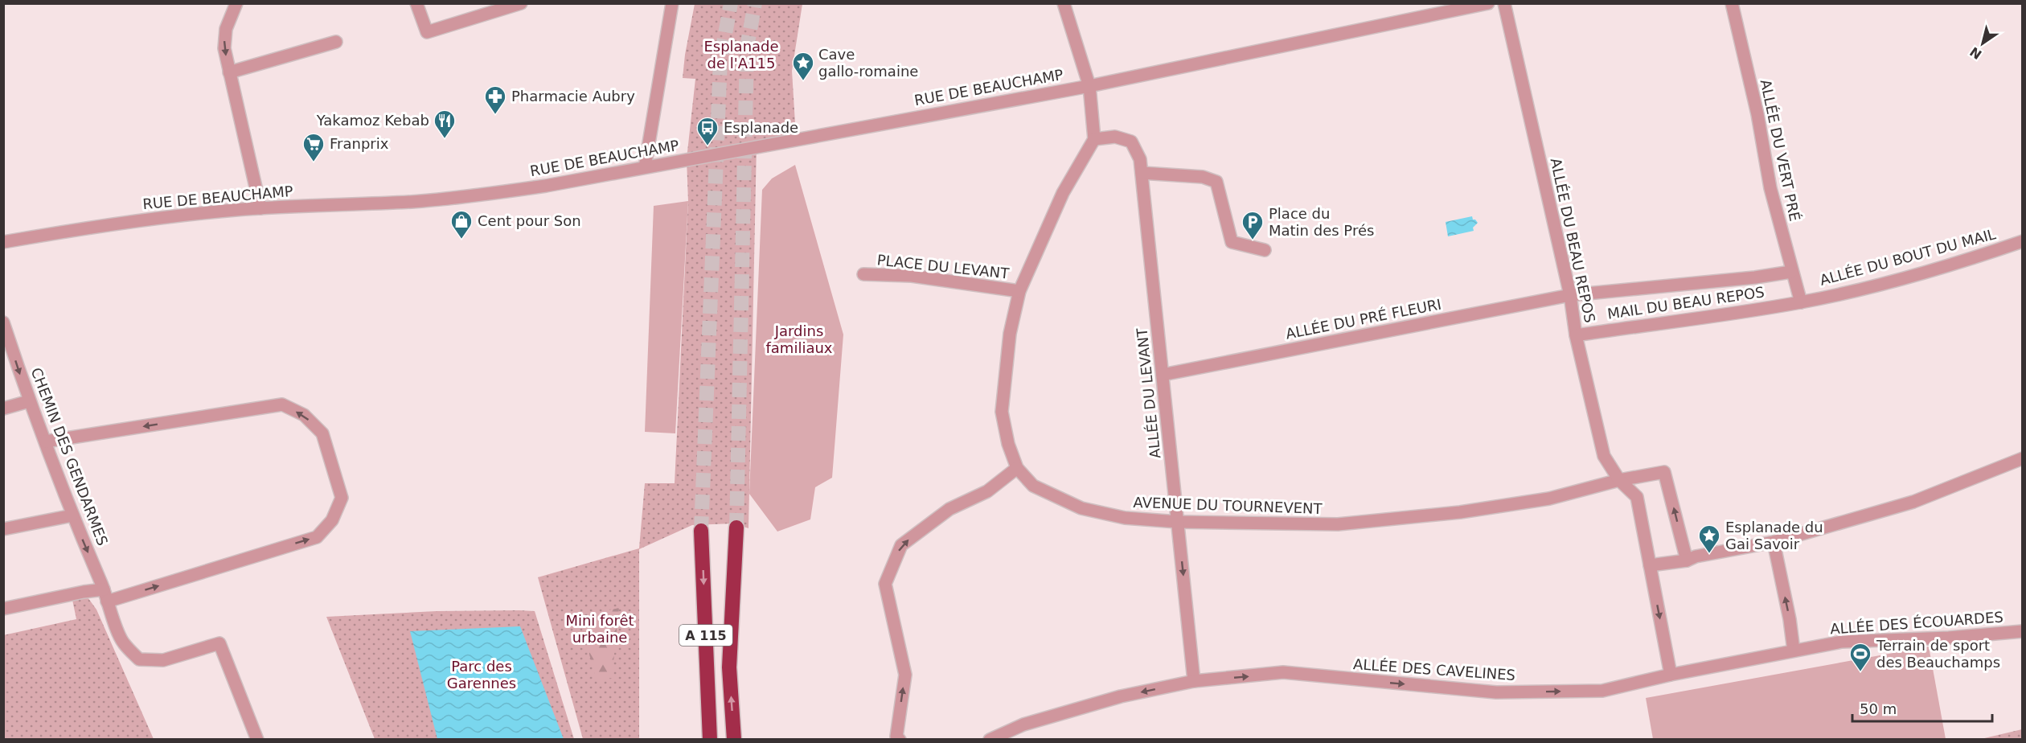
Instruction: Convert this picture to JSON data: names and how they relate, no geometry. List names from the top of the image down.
{
  "streets": {
    "highway": ["A 115"],
    "street": [
      "RUE DE BEAUCHAMP",
      "ALLÉE DU VERT PRÉ",
      "ALLÉE DU BEAU REPOS",
      "ALLÉE DU BOUT DU MAIL",
      "PLACE DU LEVANT",
      "MAIL DU BEAU REPOS",
      "ALLÉE DU PRÉ FLEURI",
      "ALLÉE DU LEVANT",
      "CHEMIN DES GENDARMES",
      "AVENUE DU TOURNEVENT",
      "ALLÉE DES ÉCOUARDES",
      "ALLÉE DES CAVELINES"
    ]
  },
  "crossings": [
    ["ALLÉE DU VERT PRÉ", "ALLÉE DU BOUT DU MAIL"],
    ["ALLÉE DU VERT PRÉ", "MAIL DU BEAU REPOS"],
    ["ALLÉE DU BEAU REPOS", "MAIL DU BEAU REPOS"],
    ["ALLÉE DU BEAU REPOS", "ALLÉE DU PRÉ FLEURI"],
    ["ALLÉE DU BEAU REPOS", "AVENUE DU TOURNEVENT"],
    ["ALLÉE DU BOUT DU MAIL", "MAIL DU BEAU REPOS"],
    ["PLACE DU LEVANT", "AVENUE DU TOURNEVENT"],
    ["MAIL DU BEAU REPOS", "ALLÉE DU PRÉ FLEURI"],
    ["ALLÉE DU PRÉ FLEURI", "ALLÉE DU LEVANT"],
    ["ALLÉE DU LEVANT", "AVENUE DU TOURNEVENT"],
    ["ALLÉE DU LEVANT", "ALLÉE DES CAVELINES"],
    ["ALLÉE DES ÉCOUARDES", "ALLÉE DES CAVELINES"]
  ],
  "parks": [
    "Esplanade de l'A115",
    "Jardins familiaux",
    "Mini forêt urbaine",
    "Parc des Garennes"
  ],
  "places": {
    "place": ["Cave gallo-romaine", "Esplanade du Gai Savoir"],
    "pharmacy": ["Pharmacie Aubry"],
    "restaurant": ["Yakamoz Kebab"],
    "bus stop": ["Esplanade"],
    "supermarket": ["Franprix"],
    "shop": ["Cent pour Son"],
    "parking": ["Place du Matin des Prés"],
    "sports": ["Terrain de sport des Beauchamps"]
  },
  "scale_bar": "50 m",
  "north": "bottom left"
}
